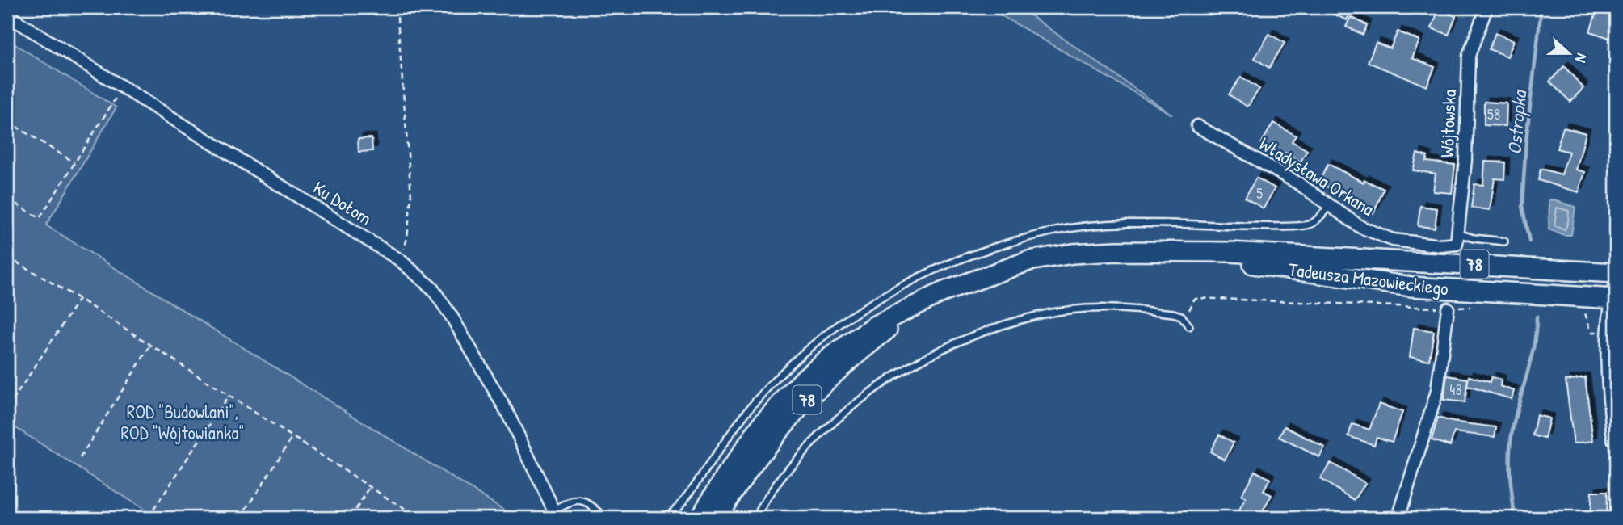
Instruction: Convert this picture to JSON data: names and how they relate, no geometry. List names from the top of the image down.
{
  "streets": {
    "main road": ["78", "Tadeusza Mazowieckiego"],
    "street": ["Wójtowska", "Władysława Orkana", "Ku Dołom"]
  },
  "crossings": [
    ["Wójtowska", "Władysława Orkana"]
  ],
  "water": ["Ostropka"],
  "parks": ["ROD \"Budowlani\", ROD \"Wójtowianka\""],
  "house_numbers": ["58", "5", "48"],
  "north": "right"
}
